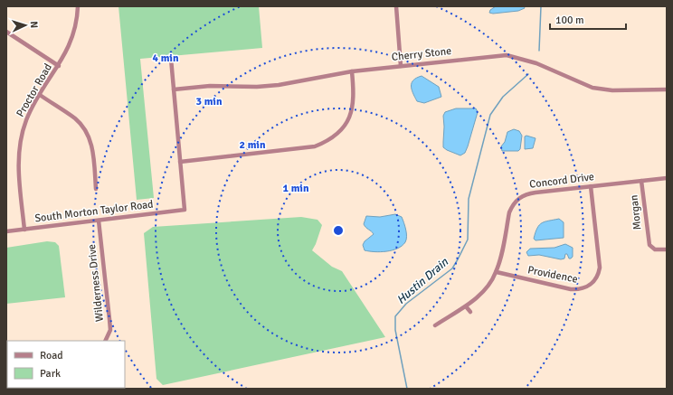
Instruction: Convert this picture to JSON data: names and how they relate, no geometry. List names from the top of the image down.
{
  "streets": {
    "street": [
      "Cherry Stone",
      "Proctor Road",
      "Concord Drive",
      "South Morton Taylor Road",
      "Morgan",
      "Providence",
      "Wilderness Drive"
    ]
  },
  "crossings": [
    ["Proctor Road", "South Morton Taylor Road"],
    ["Concord Drive", "Morgan"],
    ["Concord Drive", "Providence"],
    ["South Morton Taylor Road", "Wilderness Drive"]
  ],
  "water": ["Hustin Drain"],
  "legend": ["Road", "Park"],
  "scale_bar": "100 m",
  "north": "right",
  "rings": [
    "4 min",
    "3 min",
    "2 min",
    "1 min"
  ]
}
